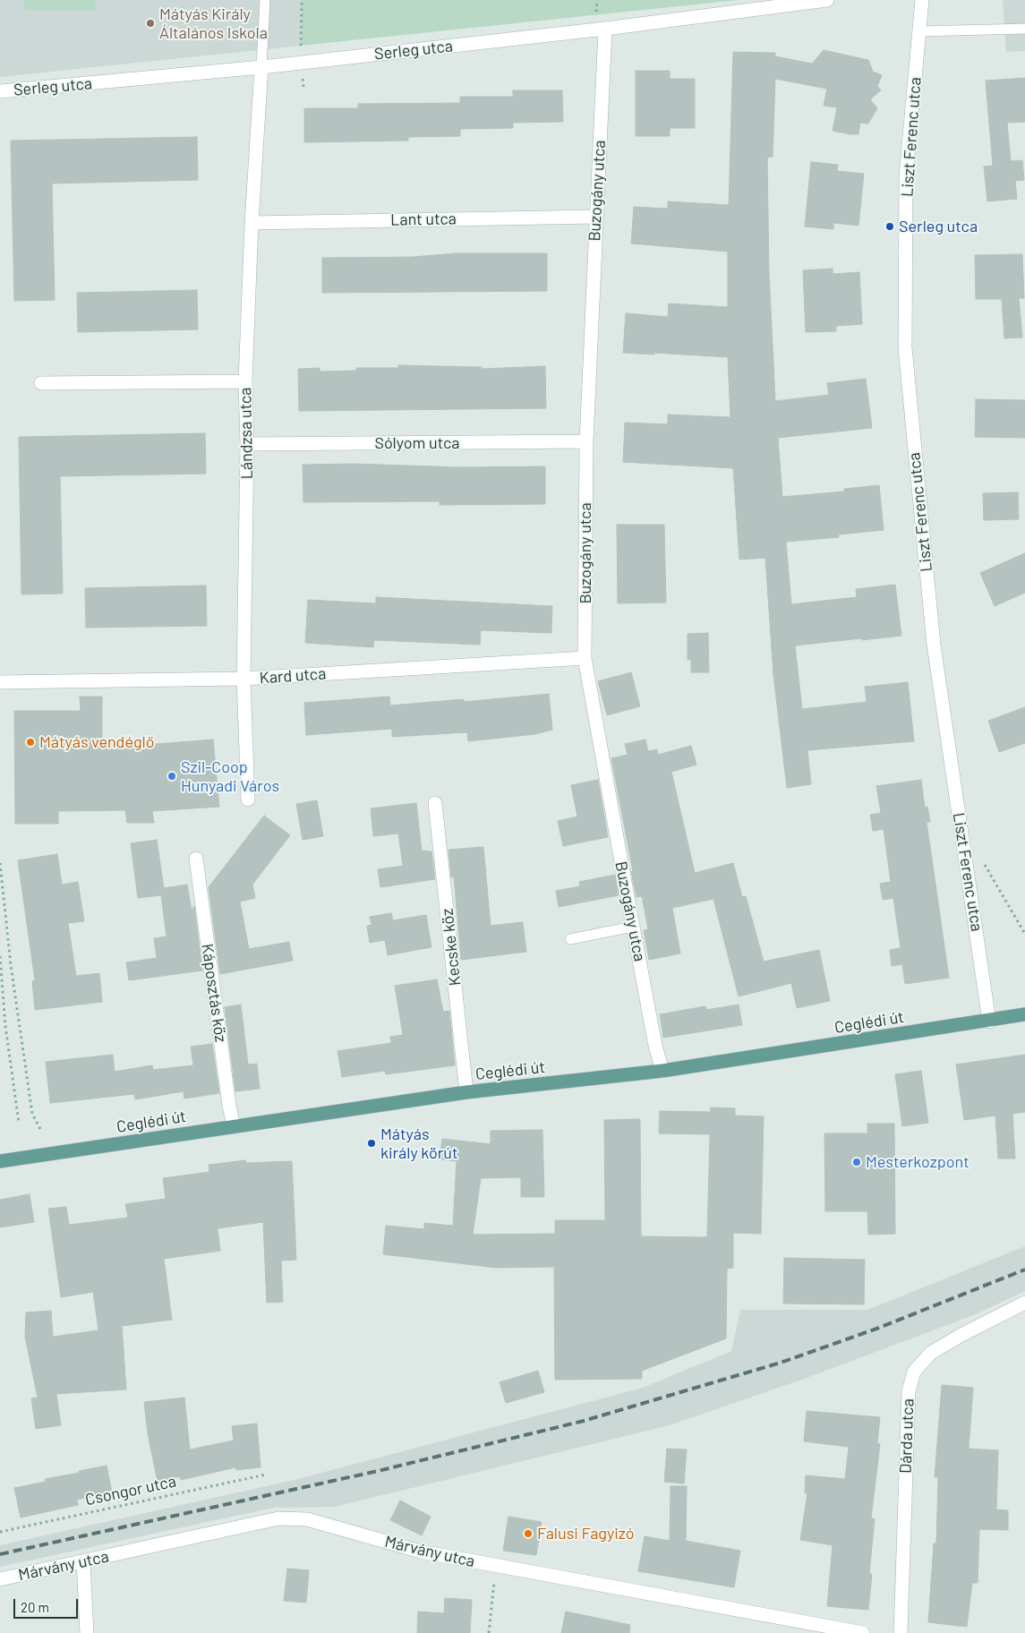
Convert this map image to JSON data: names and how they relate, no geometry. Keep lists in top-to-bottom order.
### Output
{
  "streets": {
    "main road": ["Ceglédi út"],
    "street": [
      "Serleg utca",
      "Liszt Ferenc utca",
      "Buzogány utca",
      "Lant utca",
      "Lándzsa utca",
      "Sólyom utca",
      "Kard utca",
      "Kecske köz",
      "Káposztás köz",
      "Dárda utca",
      "Márvány utca"
    ],
    "path": ["Csongor utca"]
  },
  "crossings": [
    ["Serleg utca", "Buzogány utca"],
    ["Serleg utca", "Lándzsa utca"],
    ["Liszt Ferenc utca", "Ceglédi út"],
    ["Buzogány utca", "Lant utca"],
    ["Buzogány utca", "Sólyom utca"],
    ["Buzogány utca", "Kard utca"],
    ["Buzogány utca", "Ceglédi út"],
    ["Lant utca", "Lándzsa utca"],
    ["Lándzsa utca", "Sólyom utca"],
    ["Lándzsa utca", "Kard utca"],
    ["Kecske köz", "Ceglédi út"],
    ["Káposztás köz", "Ceglédi út"]
  ],
  "places": [
    "Mátyás Király Általános Iskola",
    "Serleg utca",
    "Mátyás vendéglő",
    "Szil-Coop Hunyadi Város",
    "Mátyás király körút",
    "Mesterkozpont",
    "Falusi Fagyizó"
  ],
  "scale_bar": "20 m"
}
